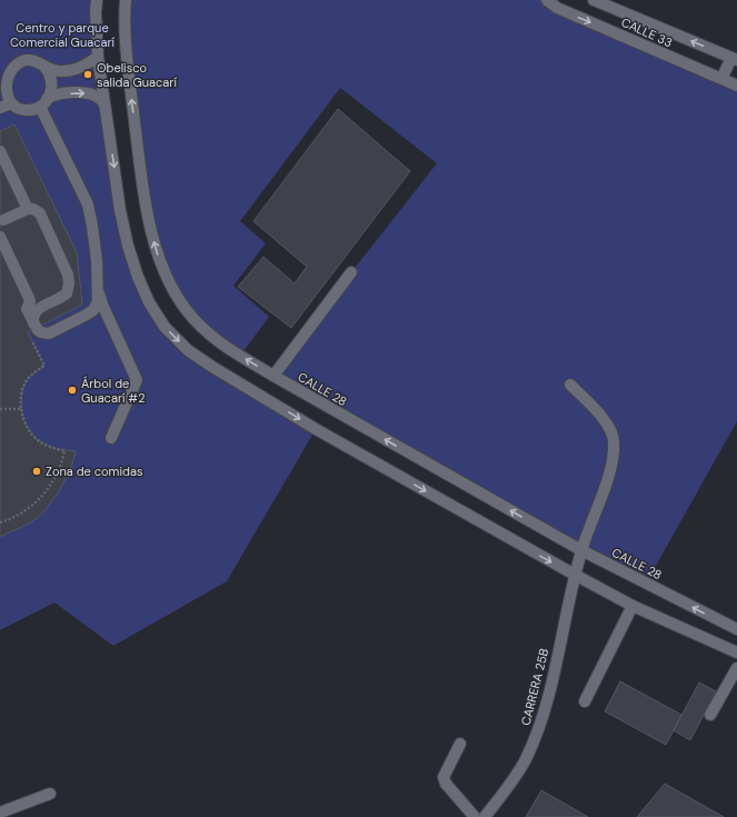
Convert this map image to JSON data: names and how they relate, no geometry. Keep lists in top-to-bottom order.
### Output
{
  "streets": {
    "street": ["CALLE 33", "CALLE 28", "CARRERA 25B"]
  },
  "crossings": [
    ["CALLE 28", "CARRERA 25B"]
  ],
  "parks": ["Centro y parque Comercial Guacarí"],
  "places": ["Obelisco salida Guacarí", "Árbol de Guacarí #2", "Zona de comidas"]
}
